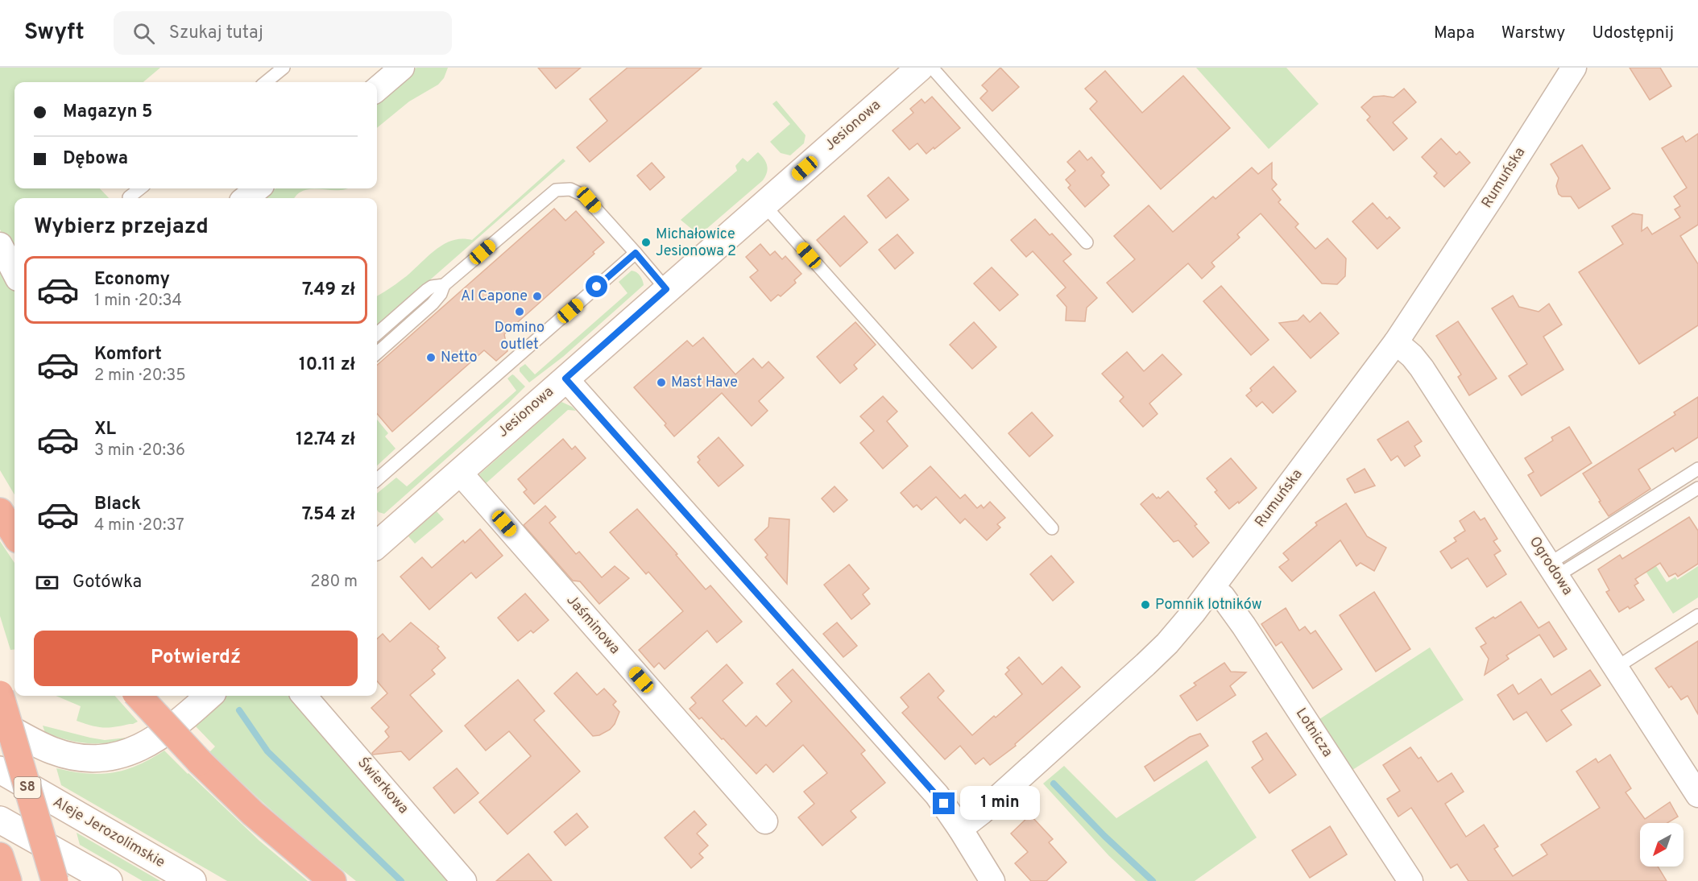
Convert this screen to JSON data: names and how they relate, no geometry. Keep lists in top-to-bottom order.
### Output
{
  "streets": {
    "highway": ["S8"],
    "street": [
      "Jesionowa",
      "Rumuńska",
      "Ogrodowa",
      "Jaśminowa",
      "Lotnicza",
      "Świerkowa",
      "Aleje Jerozolimskie"
    ]
  },
  "crossings": [
    ["Jesionowa", "Jaśminowa"],
    ["Rumuńska", "Ogrodowa"],
    ["Rumuńska", "Lotnicza"]
  ],
  "places": [
    "Michałowice Jesionowa 2",
    "Al Capone",
    "Domino outlet",
    "Netto",
    "Mast Have",
    "Pomnik lotników"
  ],
  "north": "bottom left",
  "page": {
    "header": "Swyft",
    "search": "Szukaj tutaj",
    "nav": ["Mapa", "Warstwy", "Udostępnij"],
    "banner": ["Magazyn 5", "Dębowa"],
    "heading": "Wybierz przejazd",
    "list": [
      {
        "name": "Economy",
        "note": "1 min · 20:34",
        "value": "7.49 zł"
      },
      {
        "name": "Komfort",
        "note": "2 min · 20:35",
        "value": "10.11 zł"
      },
      {
        "name": "XL",
        "note": "3 min · 20:36",
        "value": "12.74 zł"
      },
      {
        "name": "Black",
        "note": "4 min · 20:37",
        "value": "7.54 zł"
      }
    ],
    "pay": ["Gotówka", "280 m"],
    "buttons": "Potwierdź",
    "bubble": "1 min"
  }
}
